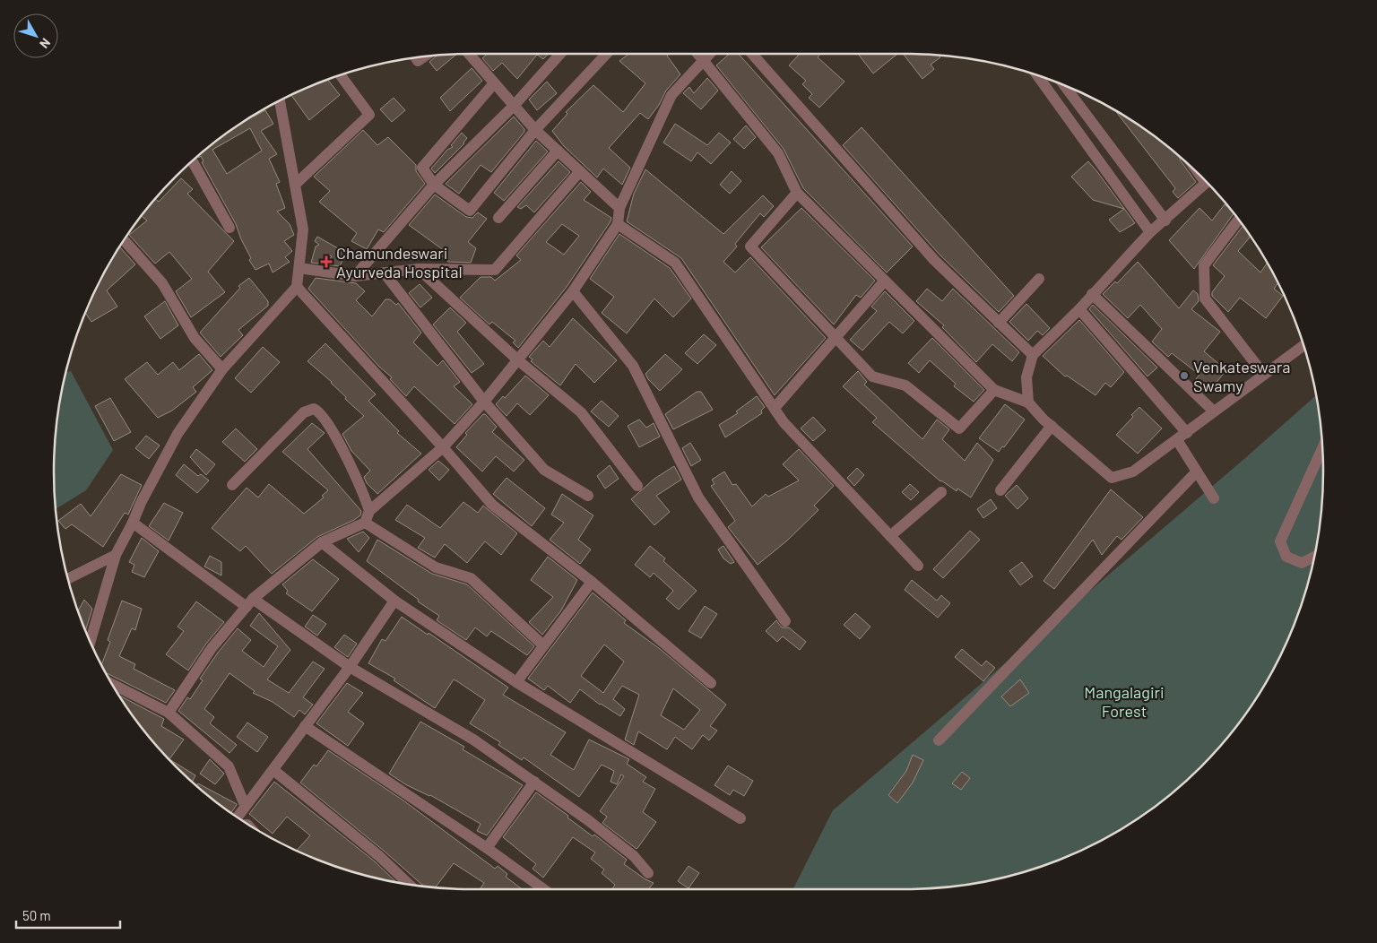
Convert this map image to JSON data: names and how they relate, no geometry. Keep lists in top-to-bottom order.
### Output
{
  "parks": ["Mangalagiri Forest"],
  "places": {
    "health": ["Chamundeswari Ayurveda Hospital"],
    "other": ["Venkateswara Swamy"]
  },
  "scale_bar": "50 m",
  "north": "bottom right"
}
